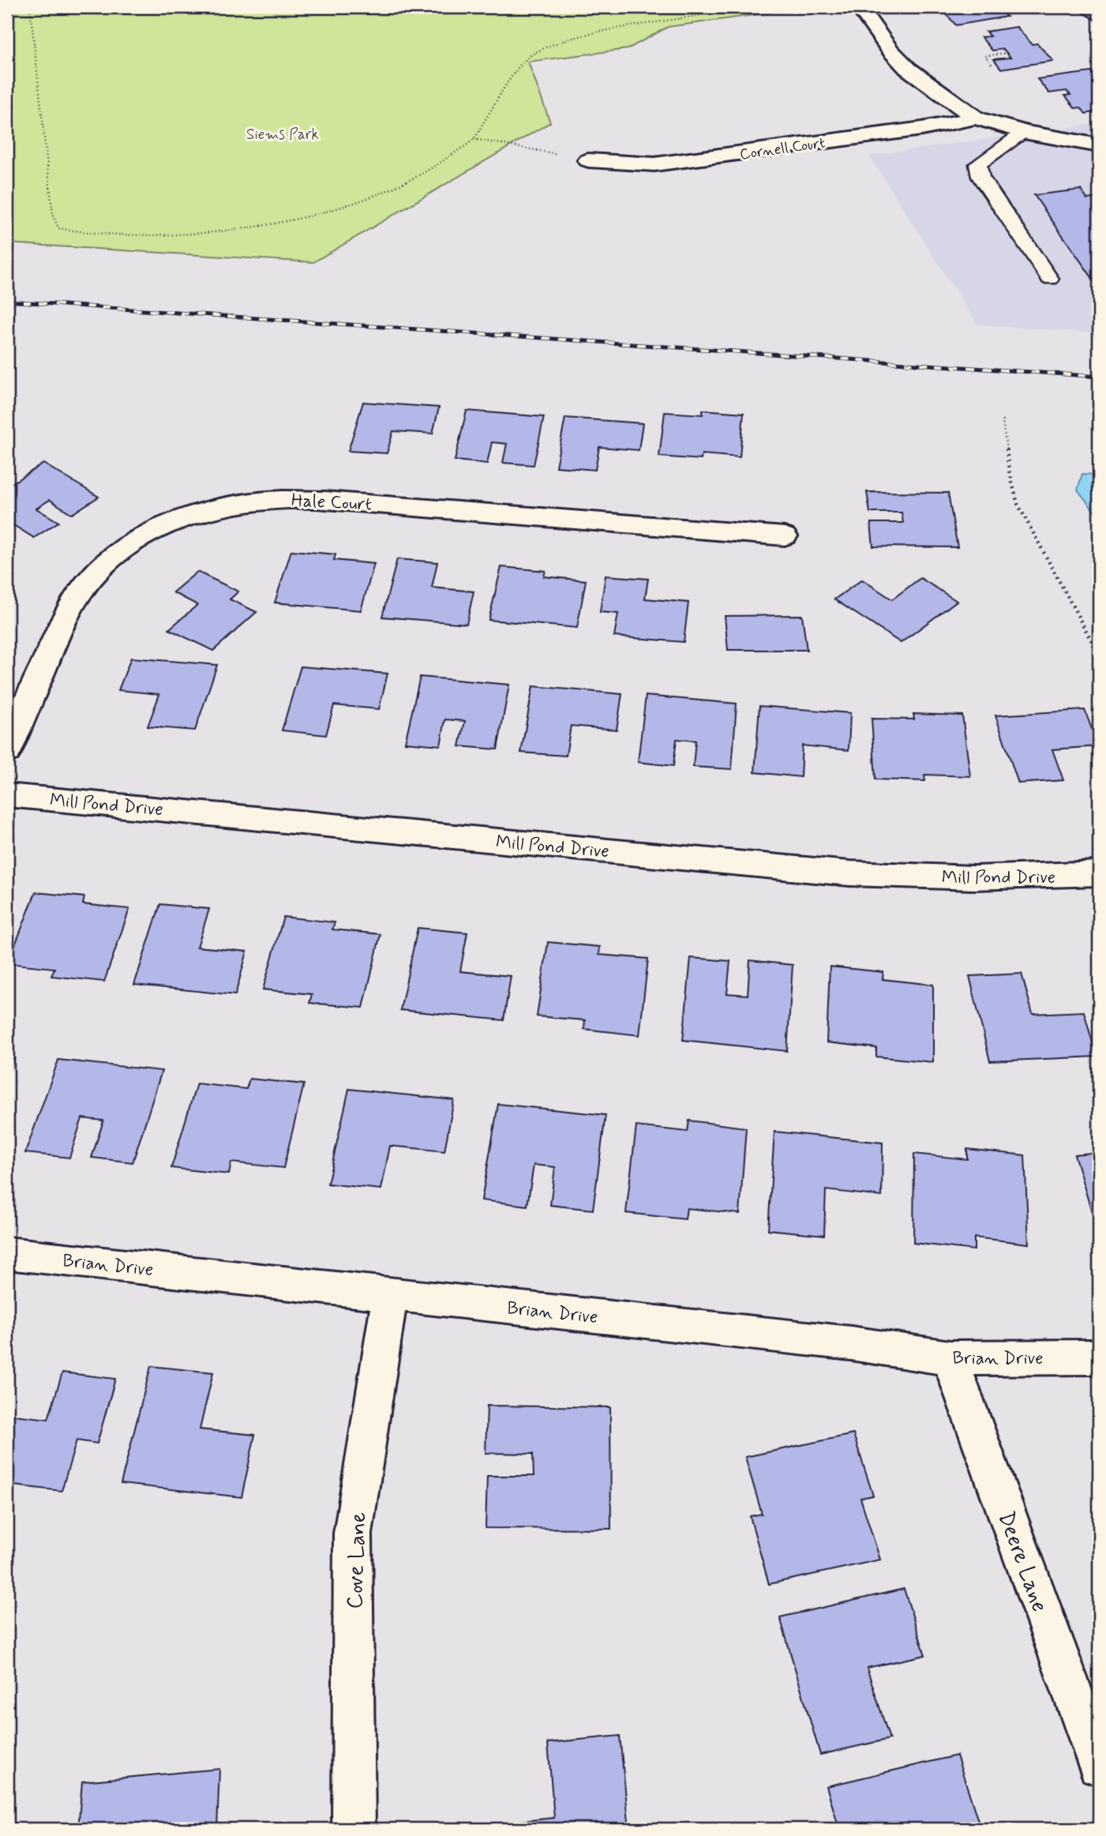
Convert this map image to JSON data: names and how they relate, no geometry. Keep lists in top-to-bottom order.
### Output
{
  "streets": {
    "street": [
      "Cornell Court",
      "Hale Court",
      "Mill Pond Drive",
      "Brian Drive",
      "Cove Lane",
      "Deere Lane"
    ]
  },
  "crossings": [
    ["Brian Drive", "Cove Lane"],
    ["Brian Drive", "Deere Lane"]
  ],
  "parks": ["Siems Park"]
}
